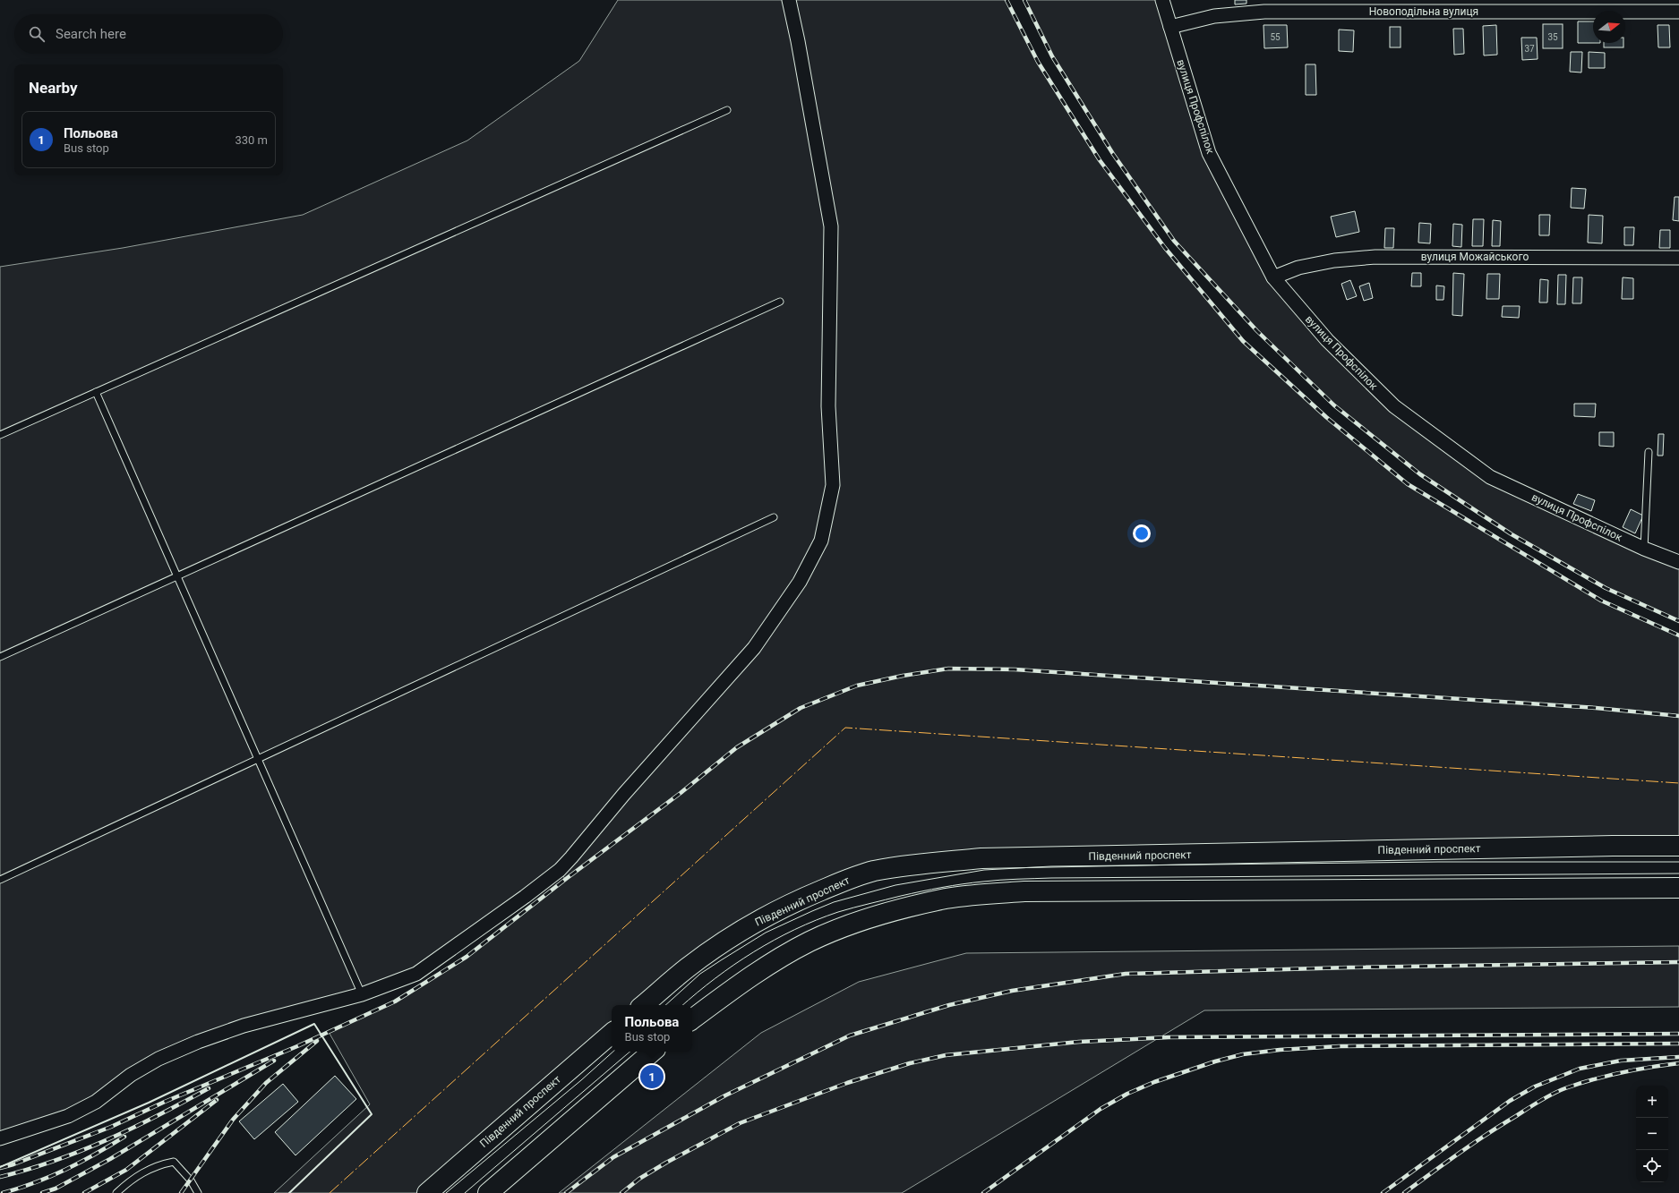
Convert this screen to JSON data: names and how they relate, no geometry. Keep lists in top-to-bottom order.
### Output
{
  "streets": {
    "main road": ["Південний проспект"],
    "street": ["Новоподільна вулиця", "вулиця Профспілок", "вулиця Можайського"]
  },
  "crossings": [
    ["Новоподільна вулиця", "вулиця Профспілок"],
    ["вулиця Профспілок", "вулиця Можайського"]
  ],
  "house_numbers": ["55", "35", "37"],
  "north": "right",
  "page": {
    "search": "Search here",
    "heading": "Nearby",
    "list": [
      {
        "mark": "1",
        "name": "Польова",
        "note": "Bus stop",
        "value": "330 m"
      }
    ],
    "popup": ["Польова", "Bus stop"],
    "pins": "1",
    "map_buttons": ["+", "−"]
  }
}
